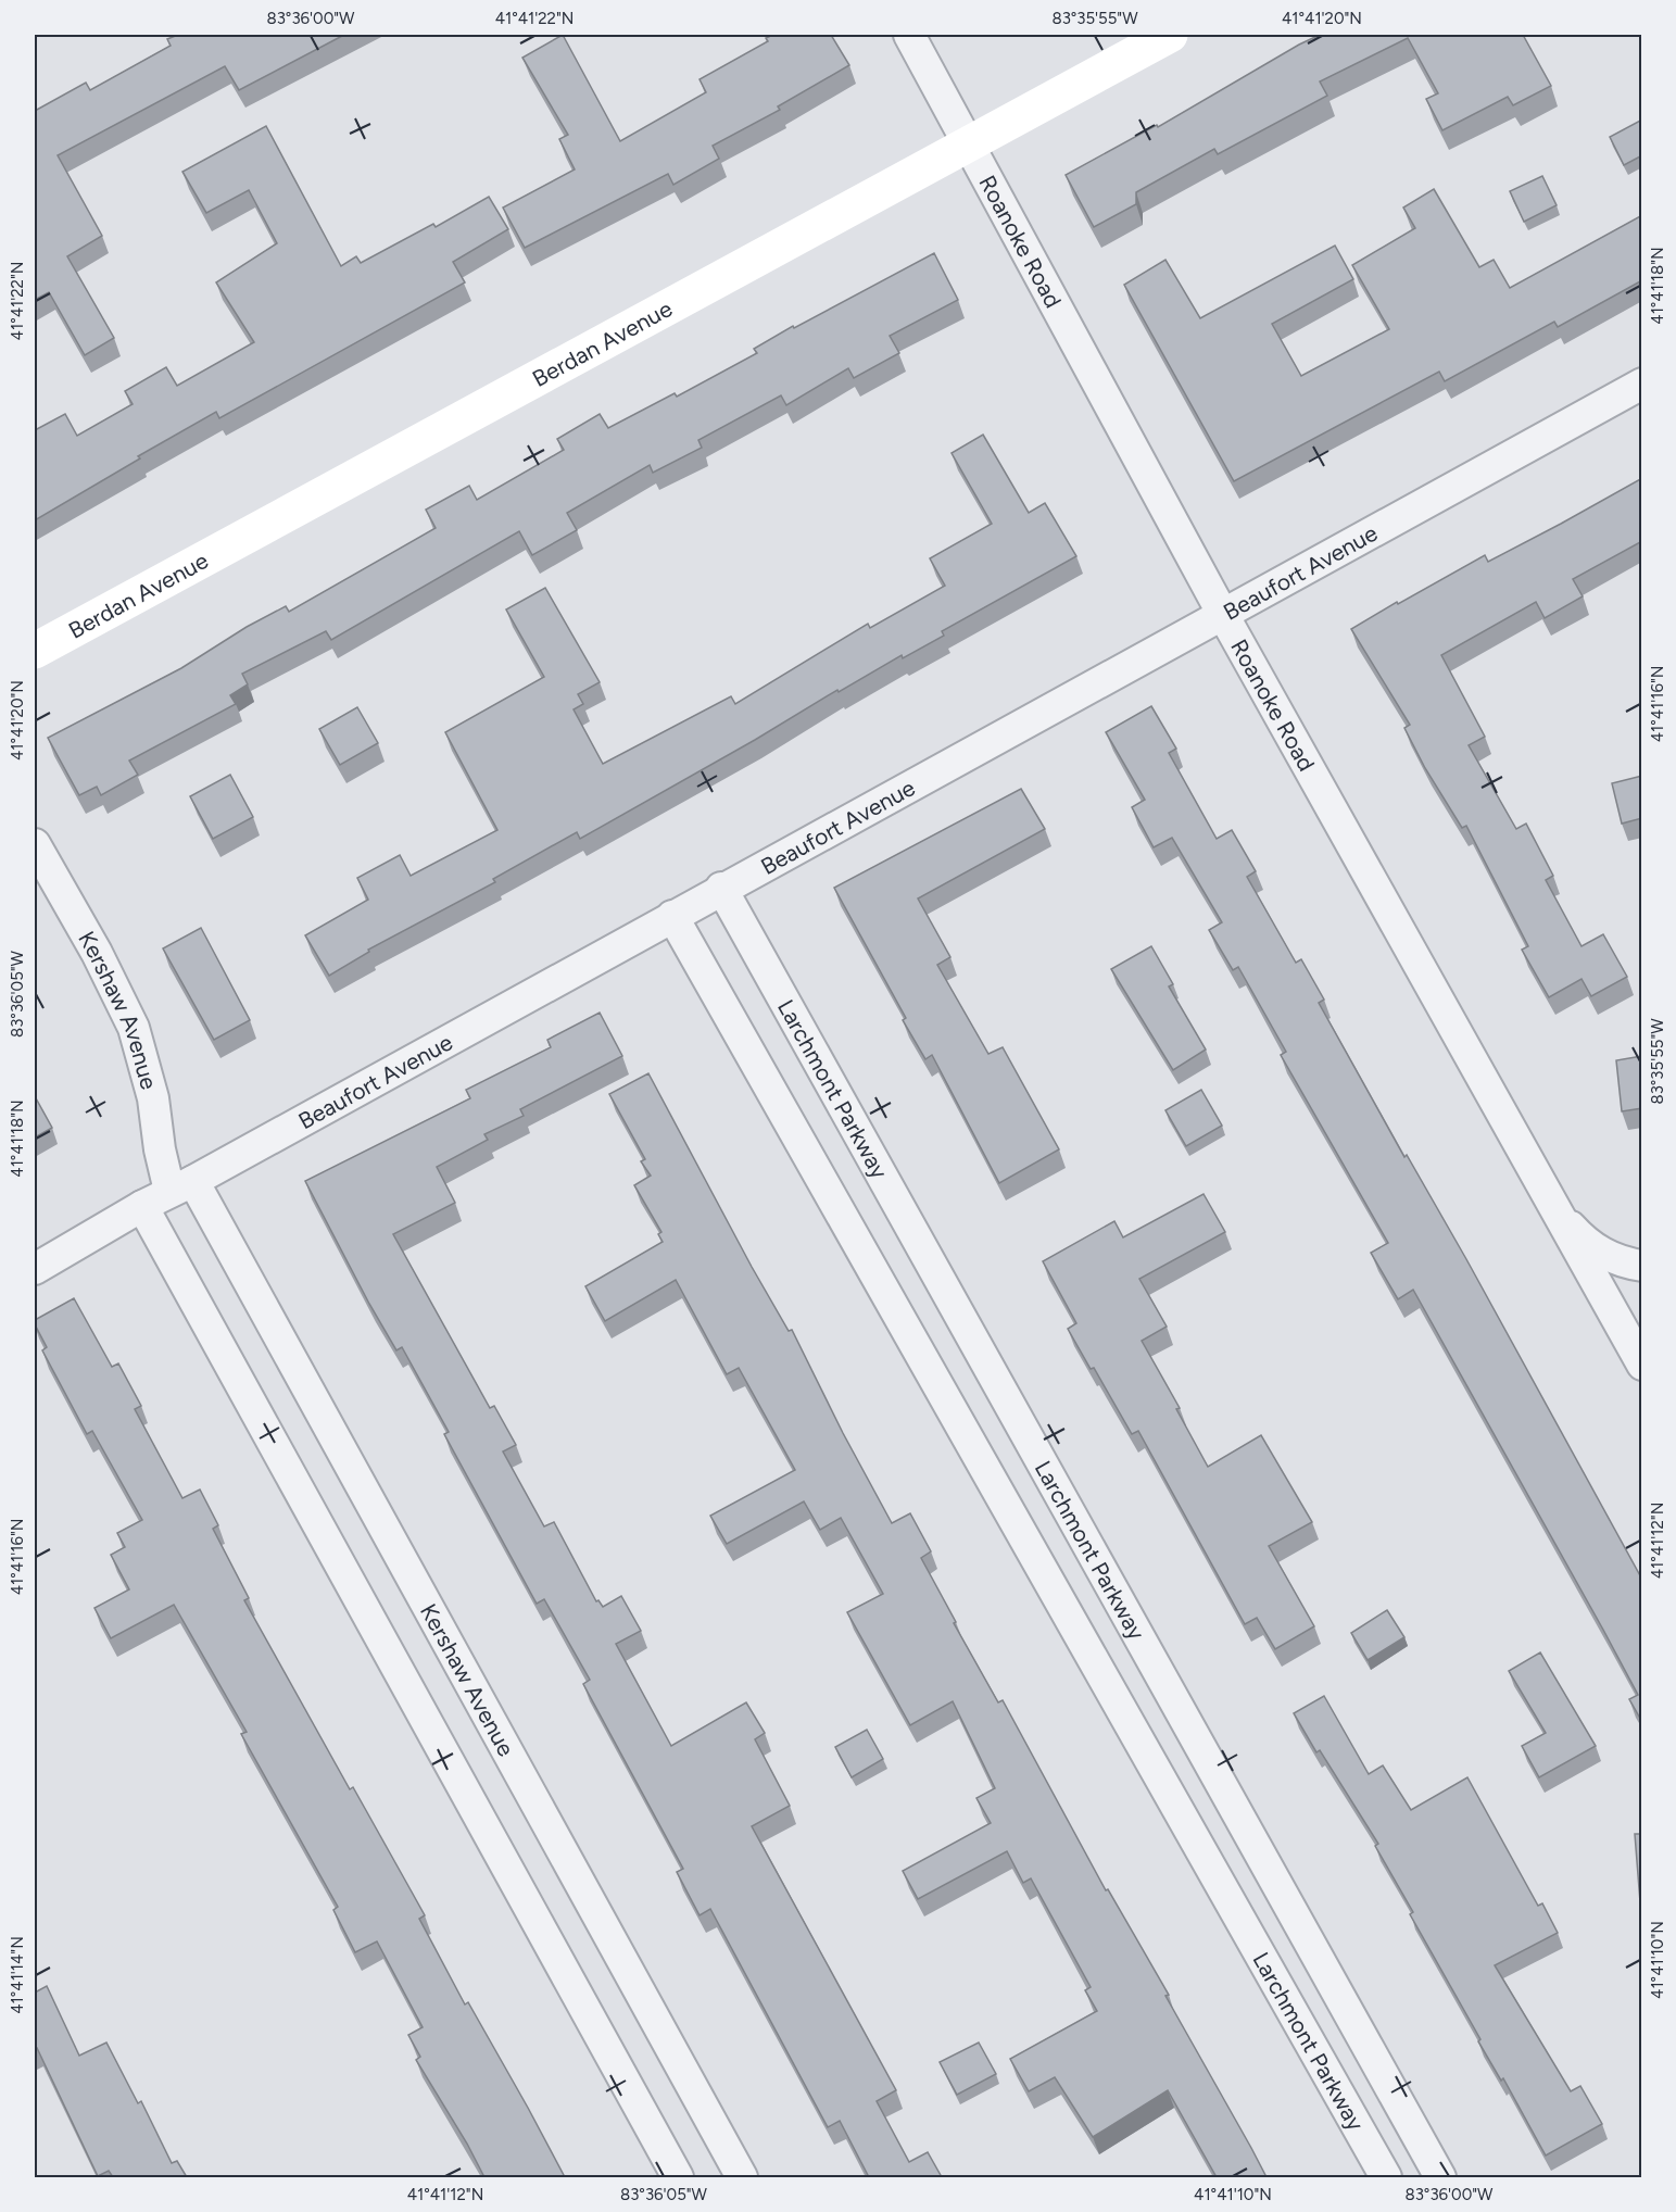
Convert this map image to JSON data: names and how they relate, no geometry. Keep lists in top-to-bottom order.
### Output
{
  "streets": {
    "street": [
      "Roanoke Road",
      "Berdan Avenue",
      "Beaufort Avenue",
      "Kershaw Avenue",
      "Larchmont Parkway"
    ]
  },
  "crossings": [
    ["Roanoke Road", "Berdan Avenue"],
    ["Roanoke Road", "Beaufort Avenue"],
    ["Beaufort Avenue", "Kershaw Avenue"],
    ["Beaufort Avenue", "Larchmont Parkway"]
  ],
  "coordinates": [
    "83°36'00\"W",
    "41°41'22\"N",
    "83°35'55\"W",
    "41°41'20\"N",
    "41°41'18\"N",
    "41°41'16\"N",
    "83°36'05\"W",
    "41°41'12\"N",
    "41°41'10\"N",
    "41°41'14\"N"
  ]
}
